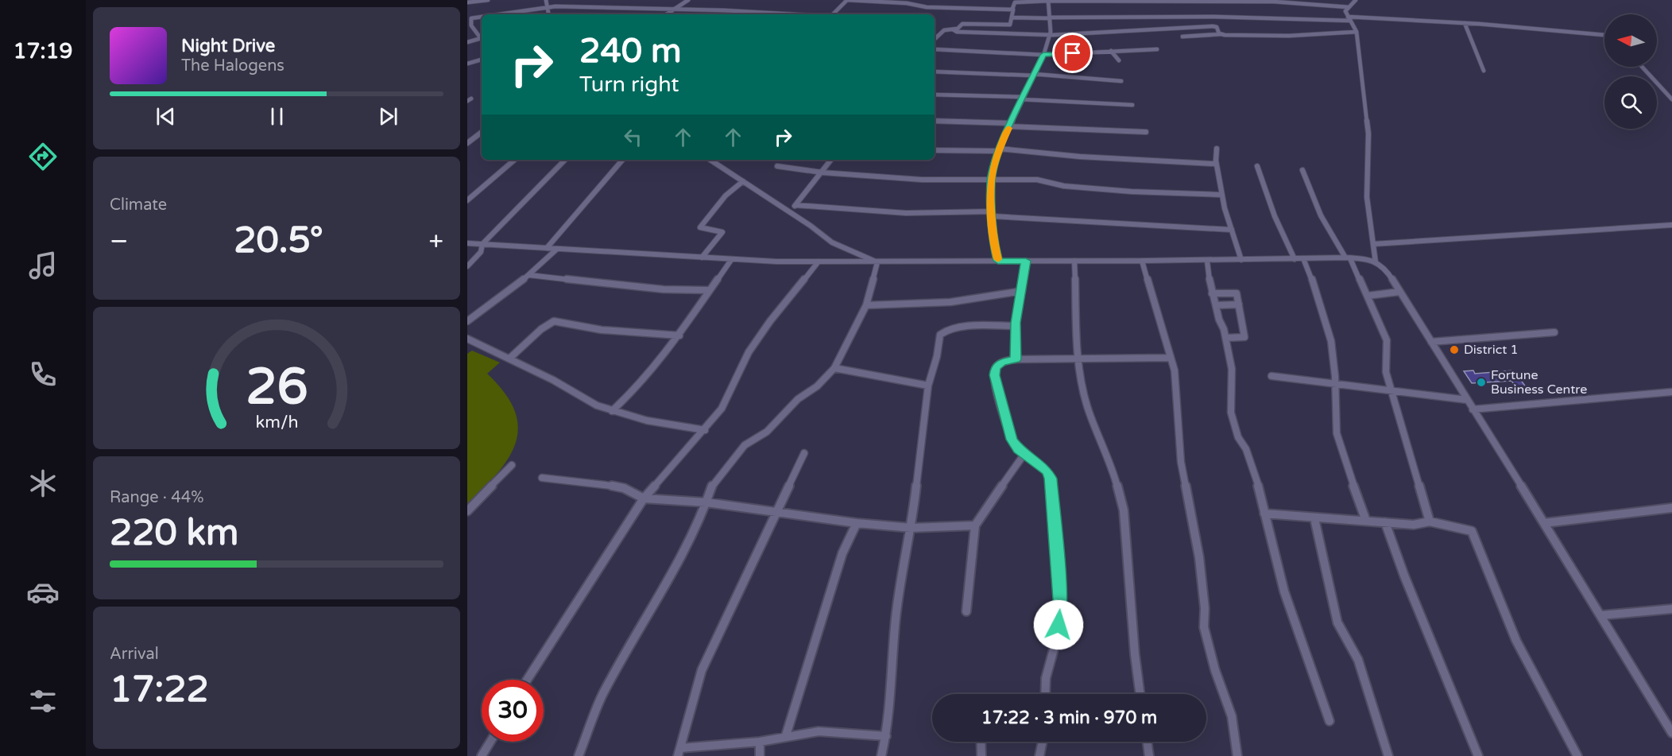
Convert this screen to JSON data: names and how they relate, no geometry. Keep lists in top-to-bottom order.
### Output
{
  "places": ["District 1", "Fortune Business Centre"],
  "north": "left",
  "page": {
    "tabs": "17:19",
    "turn": ["240 m", "Turn right"],
    "song": ["Night Drive", "The Halogens"],
    "tile": [
      "Climate",
      ["Range · 44%", "220 km"],
      ["Arrival", "17:22"]
    ],
    "heat": ["−", "20.5°", "+"],
    "limit": "30",
    "trip": "17:22 · 3 min · 970 m",
    "gauge": ["26", "km/h"]
  }
}
